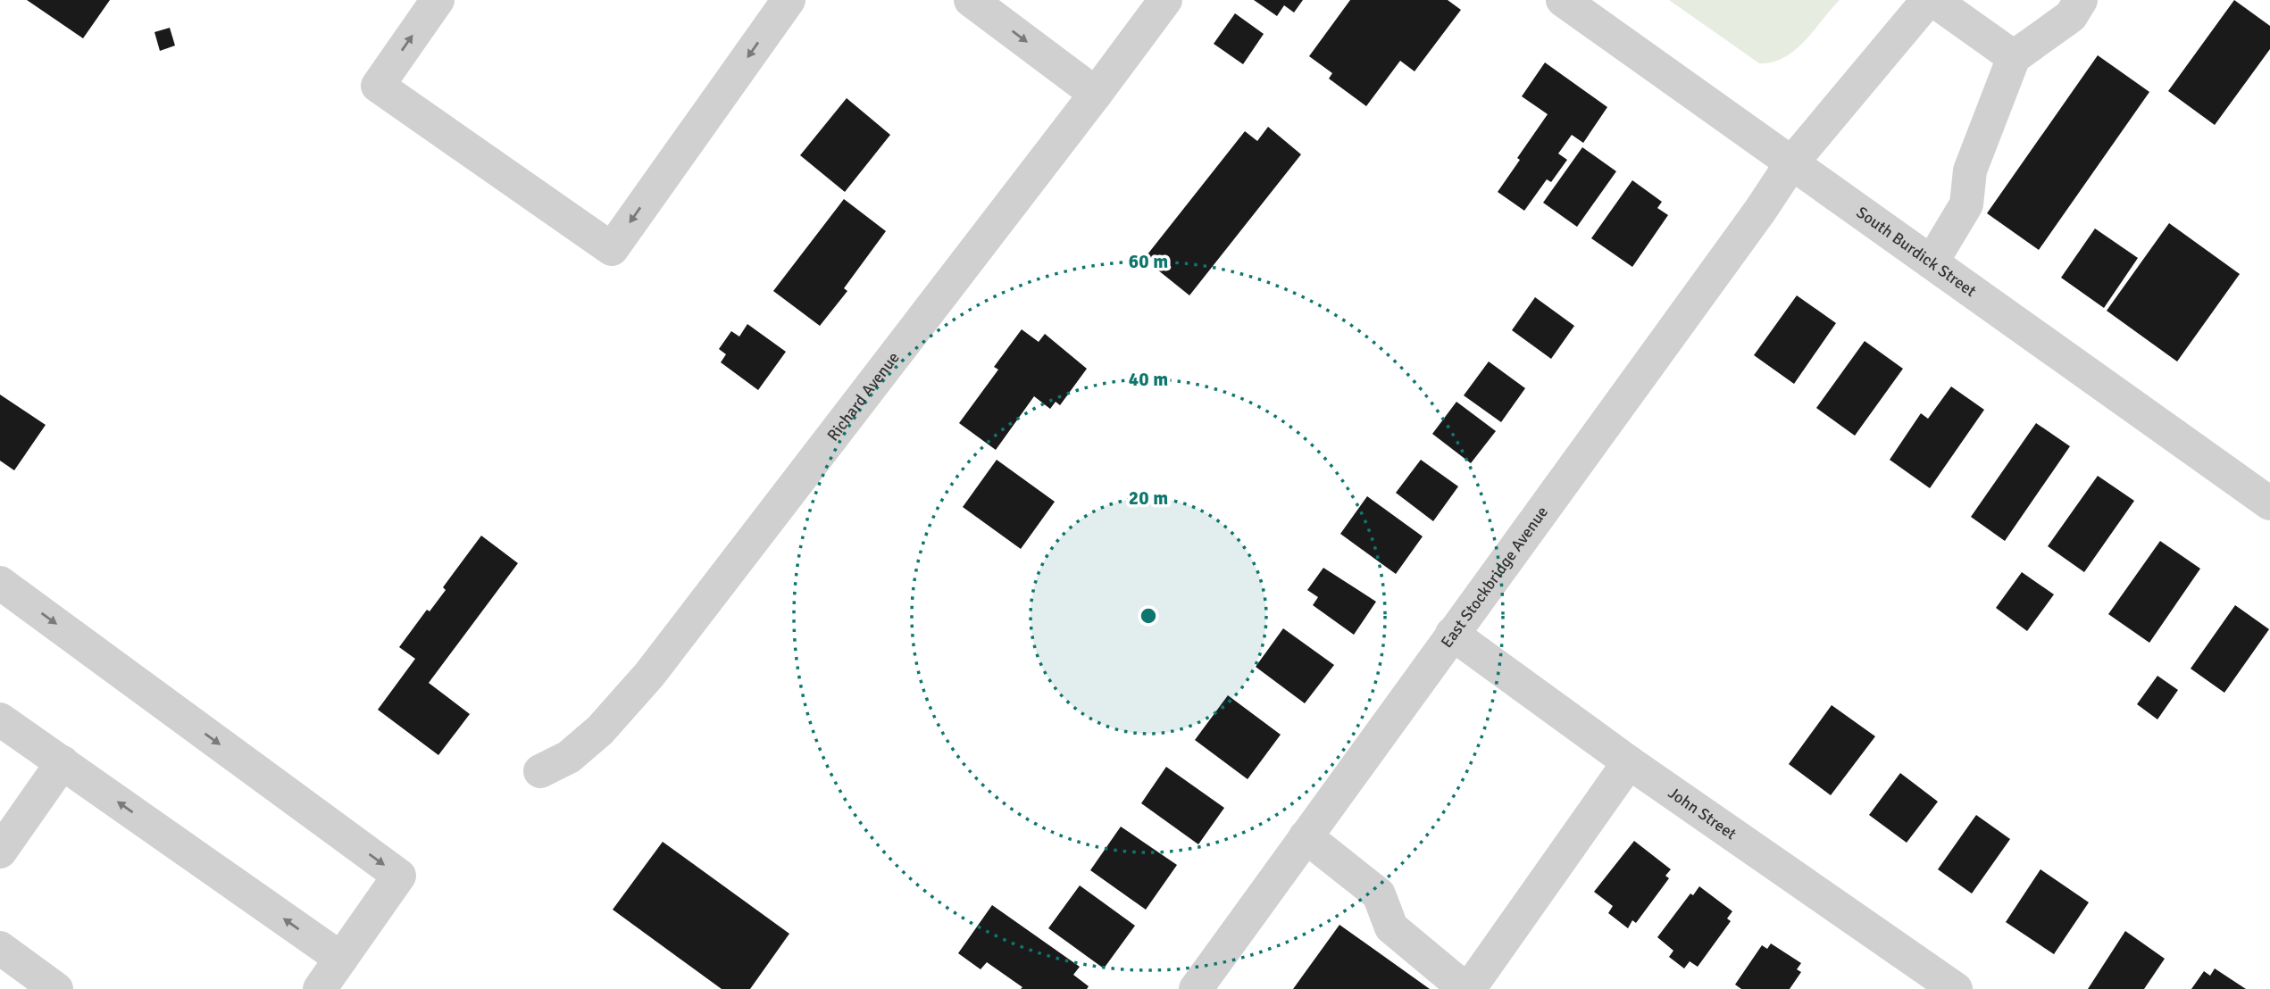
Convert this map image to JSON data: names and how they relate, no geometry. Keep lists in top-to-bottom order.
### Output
{
  "streets": {
    "street": [
      "South Burdick Street",
      "Richard Avenue",
      "East Stockbridge Avenue",
      "John Street"
    ]
  },
  "crossings": [
    ["South Burdick Street", "East Stockbridge Avenue"],
    ["East Stockbridge Avenue", "John Street"]
  ],
  "rings": ["60 m", "40 m", "20 m"]
}
